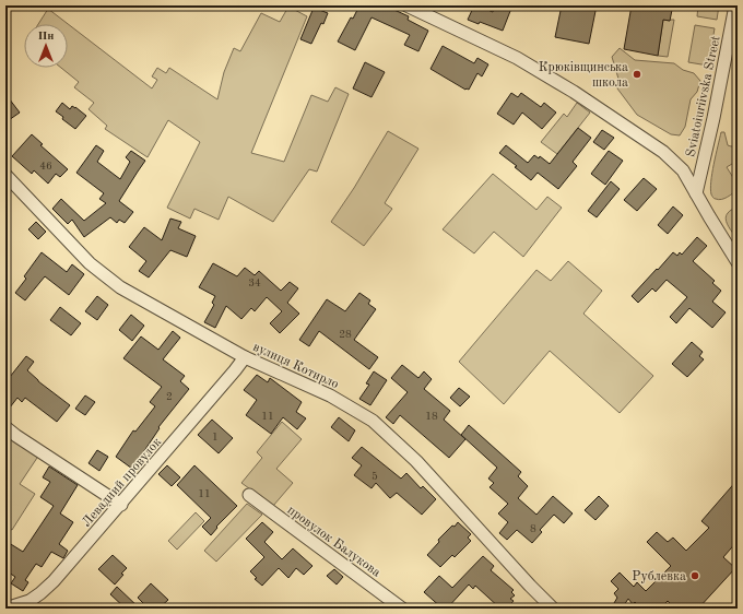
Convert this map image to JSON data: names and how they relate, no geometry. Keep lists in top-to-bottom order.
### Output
{
  "streets": {
    "street": [
      "Sviatoiuriivska Street",
      "вулиця Котирло",
      "Левадний провулок",
      "провулок Балукова"
    ]
  },
  "crossings": [
    ["вулиця Котирло", "Левадний провулок"]
  ],
  "places": ["Крюківщинська школа", "Рублевка"],
  "house_numbers": [
    "46",
    "34",
    "28",
    "2",
    "11",
    "18",
    "1",
    "5",
    "11",
    "8"
  ],
  "north": "top"
}
